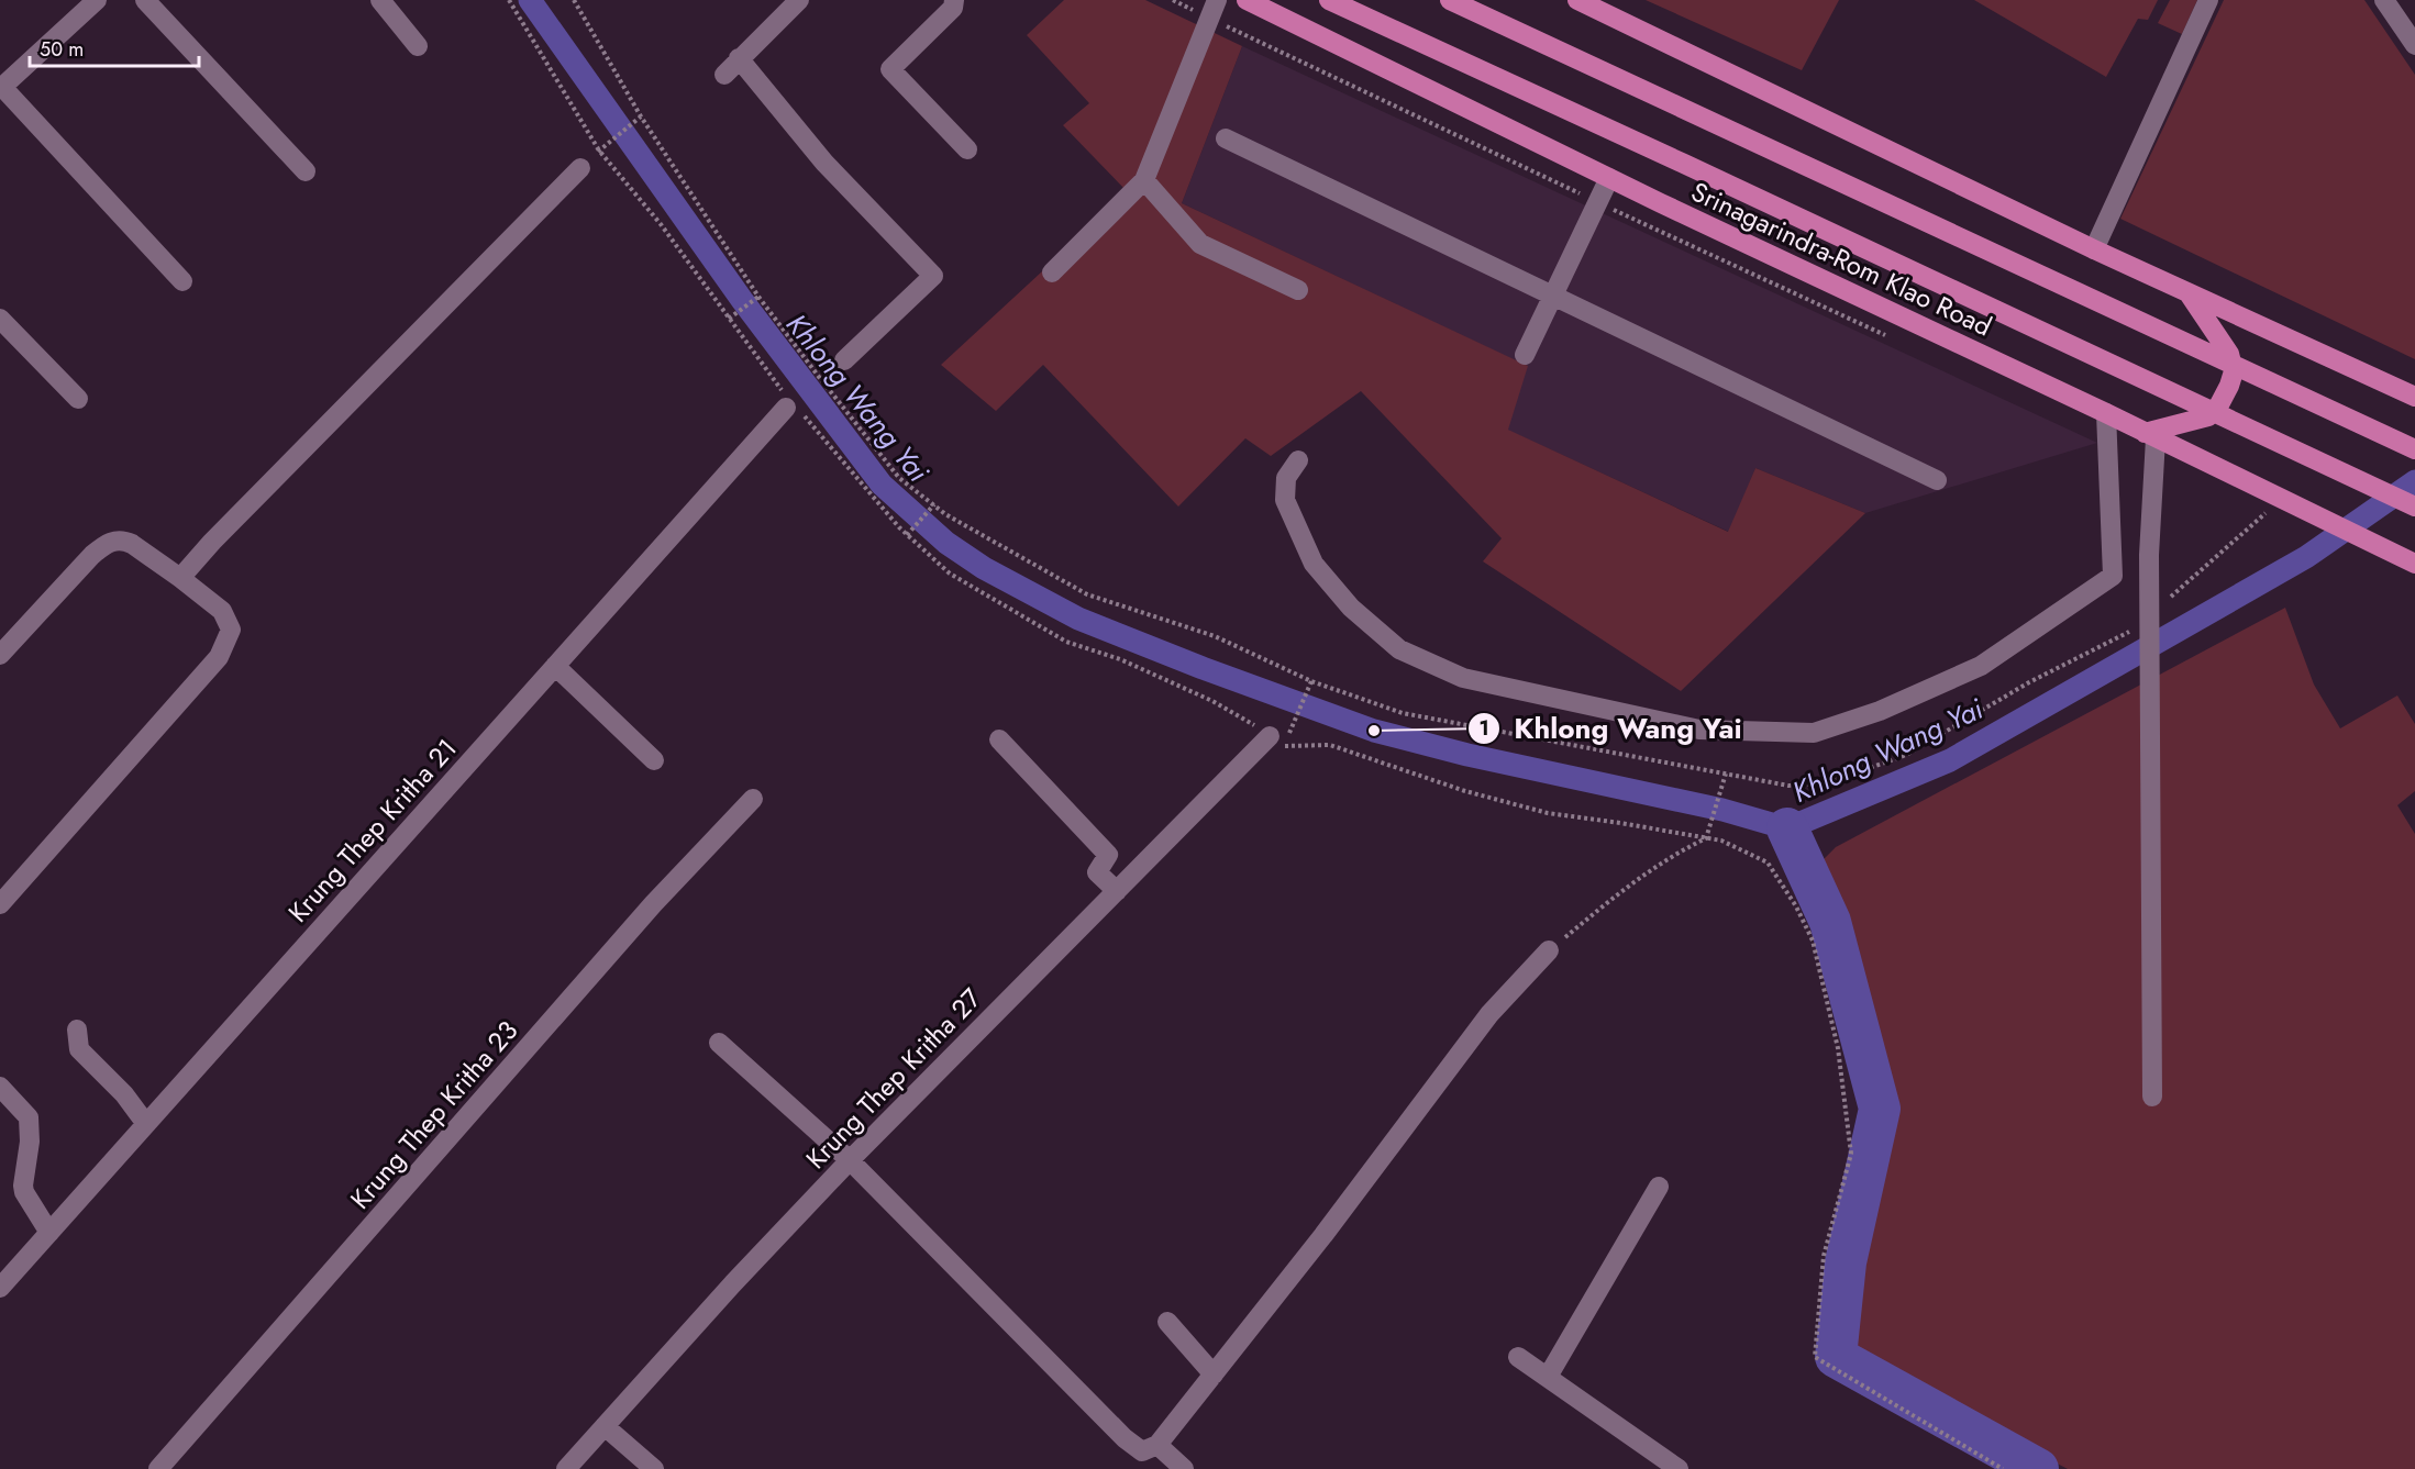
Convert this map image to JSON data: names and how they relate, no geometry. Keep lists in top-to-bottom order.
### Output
{
  "streets": {
    "main road": ["Srinagarindra-Rom Klao Road"],
    "street": ["Krung Thep Kritha 21", "Krung Thep Kritha 27", "Krung Thep Kritha 23"]
  },
  "water": ["Khlong Wang Yai"],
  "places": ["Khlong Wang Yai"],
  "scale_bar": "50 m"
}
